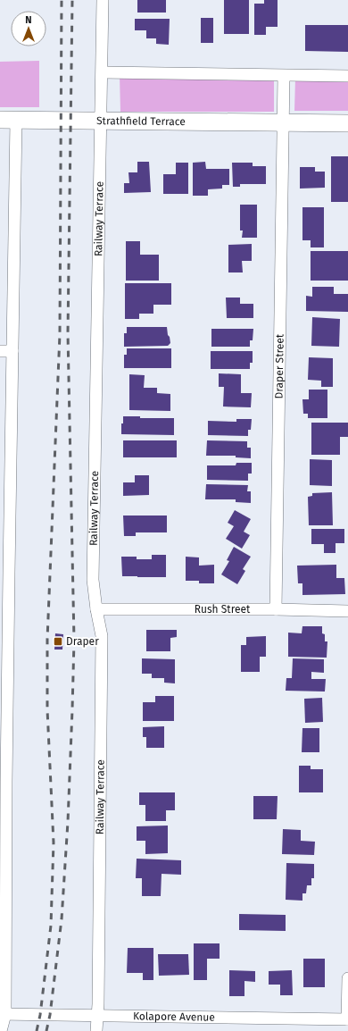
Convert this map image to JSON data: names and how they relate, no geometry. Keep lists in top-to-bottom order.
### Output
{
  "streets": {
    "main road": ["Strathfield Terrace"],
    "street": [
      "Railway Terrace",
      "Draper Street",
      "Rush Street",
      "Kolapore Avenue"
    ]
  },
  "crossings": [
    ["Strathfield Terrace", "Railway Terrace"],
    ["Strathfield Terrace", "Draper Street"],
    ["Railway Terrace", "Rush Street"],
    ["Railway Terrace", "Kolapore Avenue"],
    ["Draper Street", "Rush Street"]
  ],
  "places": {
    "transit": ["Draper"]
  },
  "north": "top"
}
